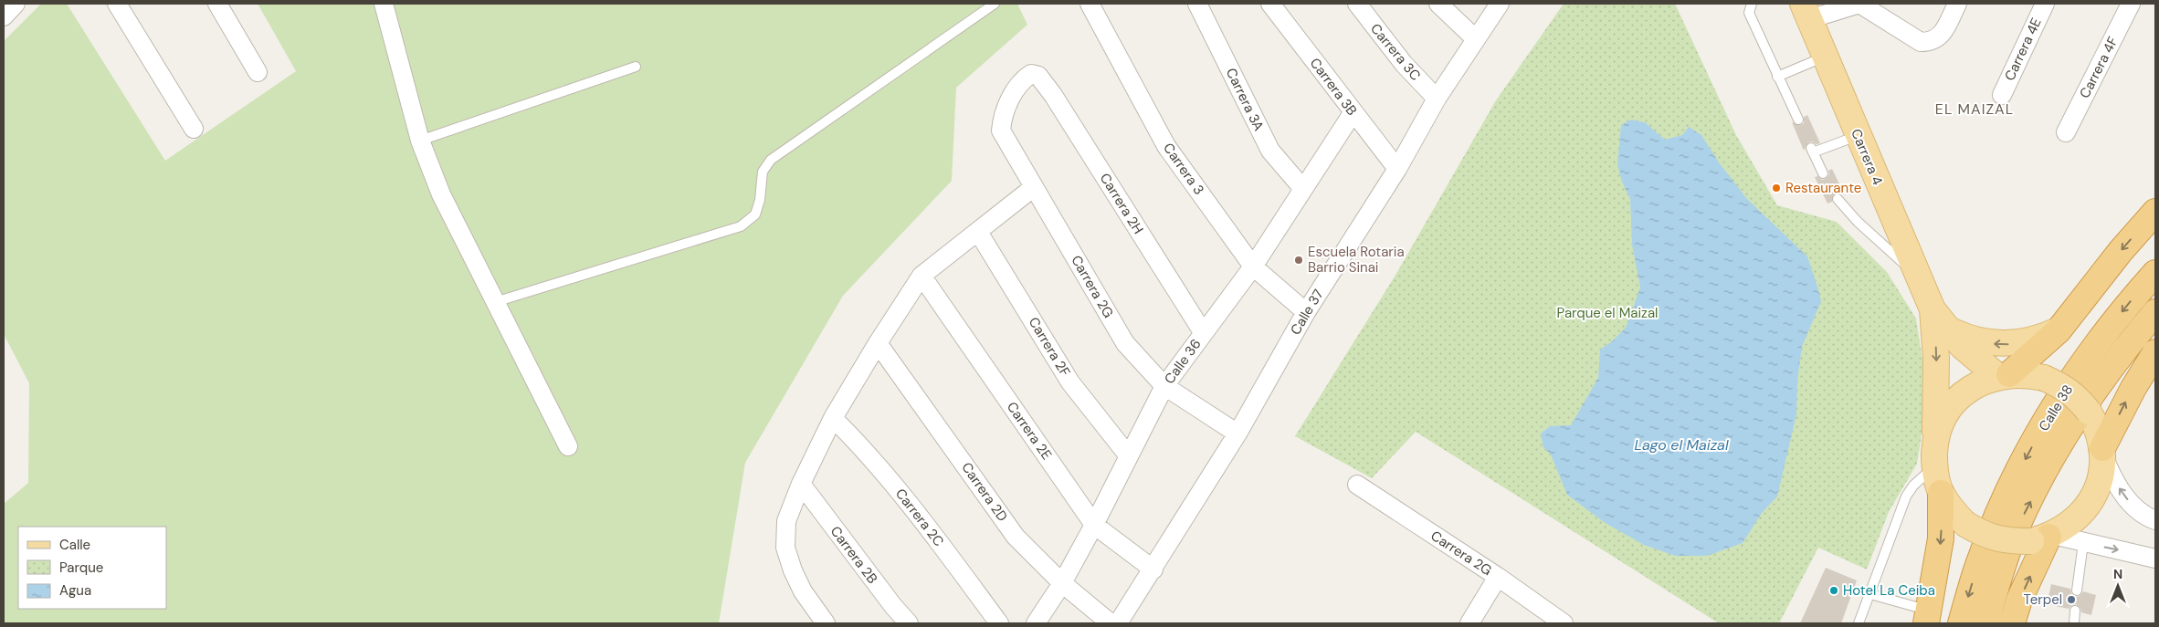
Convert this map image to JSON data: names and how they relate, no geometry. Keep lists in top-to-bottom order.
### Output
{
  "streets": {
    "highway": ["Calle 38"],
    "main road": ["Carrera 4"],
    "street": [
      "Carrera 4E",
      "Carrera 3C",
      "Carrera 4F",
      "Carrera 3B",
      "Carrera 3A",
      "Carrera 3",
      "Carrera 2H",
      "Carrera 2G",
      "Calle 37",
      "Carrera 2F",
      "Calle 36",
      "Carrera 2E",
      "Carrera 2D",
      "Carrera 2C",
      "Carrera 2B"
    ]
  },
  "crossings": [
    ["Carrera 3C", "Calle 37"],
    ["Carrera 3B", "Calle 37"],
    ["Carrera 3B", "Calle 36"],
    ["Carrera 3A", "Calle 36"],
    ["Carrera 3", "Calle 37"],
    ["Carrera 3", "Calle 36"],
    ["Carrera 2H", "Carrera 2G"],
    ["Carrera 2H", "Calle 36"],
    ["Carrera 2G", "Calle 37"],
    ["Carrera 2G", "Calle 36"],
    ["Calle 37", "Carrera 2E"],
    ["Carrera 2F", "Calle 36"],
    ["Calle 36", "Carrera 2E"],
    ["Calle 36", "Carrera 2D"]
  ],
  "districts": ["EL MAIZAL"],
  "water": ["Lago el Maizal"],
  "parks": ["Parque el Maizal"],
  "places": [
    "Restaurante",
    "Escuela Rotaria Barrio Sinai",
    "Hotel La Ceiba",
    "Terpel"
  ],
  "legend": ["Calle", "Parque", "Agua"],
  "north": "top"
}
